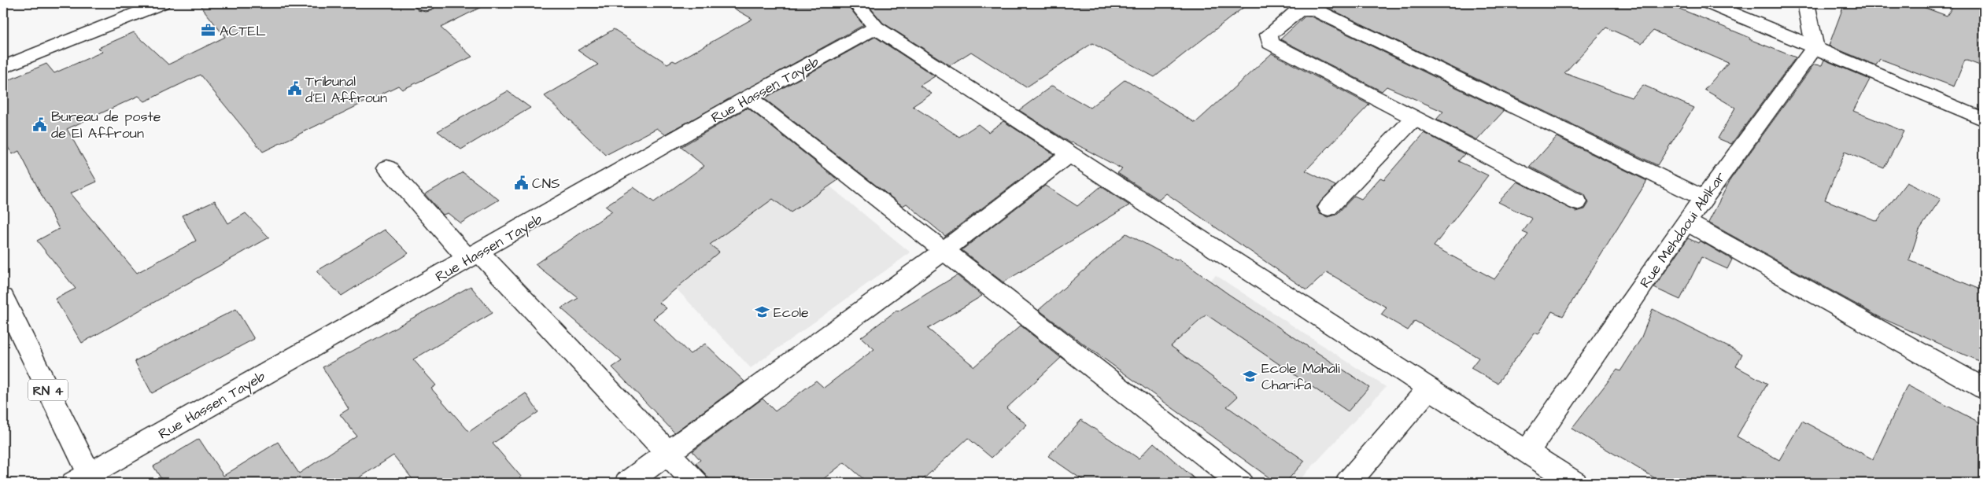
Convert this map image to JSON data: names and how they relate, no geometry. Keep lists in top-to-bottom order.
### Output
{
  "streets": {
    "street": ["Rue Hassen Tayeb", "Rue Mehdaoui Ablkar", "RN 4"]
  },
  "crossings": [
    ["Rue Hassen Tayeb", "RN 4"]
  ],
  "places": {
    "office": ["ACTEL"],
    "public building": ["Tribunal d'El Affroun", "Bureau de poste de El Affroun", "CNS"],
    "school or university": ["Ecole", "Ecole Mahali Charifa"]
  }
}
